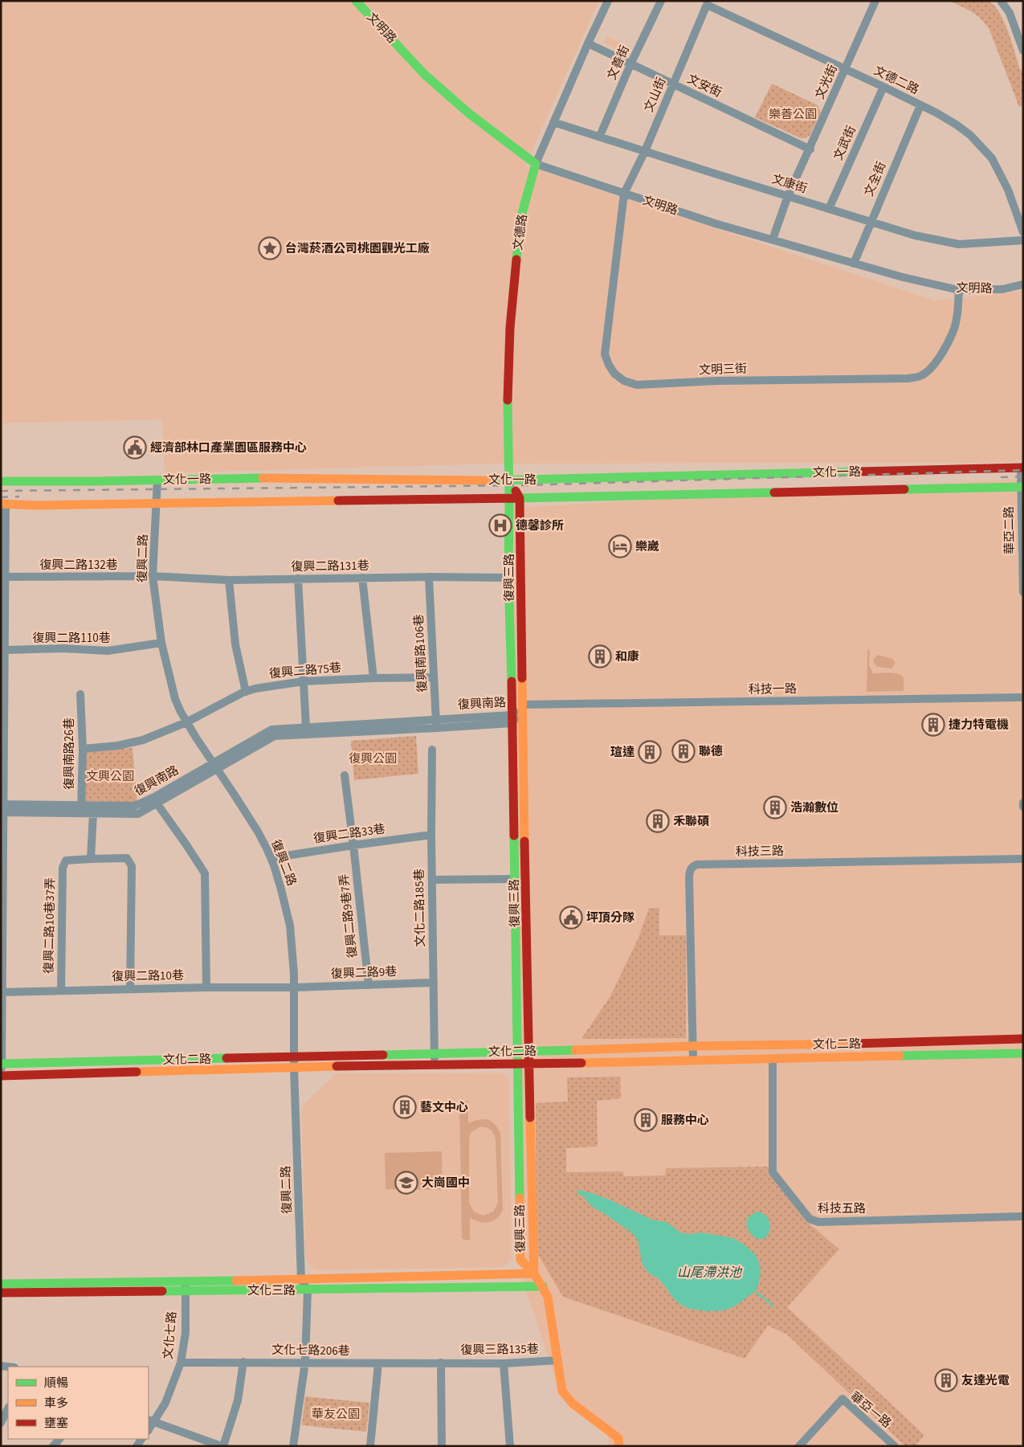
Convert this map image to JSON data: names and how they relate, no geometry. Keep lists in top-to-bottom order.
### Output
{
  "streets": {
    "street": [
      "文明路",
      "文善街",
      "文德二路",
      "文光街",
      "文安街",
      "文山街",
      "文武街",
      "文全街",
      "文康街",
      "文德路",
      "文明三街",
      "文化一路",
      "華亞二路",
      "復興二路",
      "復興二路132巷",
      "復興二路131巷",
      "復興三路",
      "復興二路110巷",
      "復興南路106巷",
      "復興二路75巷",
      "科技一路",
      "復興南路",
      "復興南路26巷",
      "復興二路33巷",
      "科技三路",
      "文化二路185巷",
      "復興二路9巷7弄",
      "復興二路10巷37弄",
      "復興二路9巷",
      "復興二路10巷",
      "文化二路",
      "科技五路",
      "文化三路",
      "文化七路",
      "復興三路135巷",
      "文化七路206巷",
      "華亞一路"
    ]
  },
  "crossings": [
    ["文明路", "文光街"],
    ["文明路", "文山街"],
    ["文明路", "文全街"],
    ["文明路", "文德路"],
    ["文明路", "文明三街"],
    ["文善街", "文安街"],
    ["文善街", "文康街"],
    ["文德二路", "文光街"],
    ["文德二路", "文山街"],
    ["文德二路", "文武街"],
    ["文德二路", "文全街"],
    ["文光街", "文安街"],
    ["文光街", "文康街"],
    ["文安街", "文山街"],
    ["文安街", "文德路"],
    ["文山街", "文康街"],
    ["文山街", "文明三街"],
    ["文武街", "文康街"],
    ["文全街", "文康街"],
    ["文康街", "文德路"],
    ["文德路", "文化一路"],
    ["文德路", "復興三路"],
    ["文化一路", "華亞二路"],
    ["文化一路", "復興二路"],
    ["文化一路", "復興三路"],
    ["復興二路", "復興二路132巷"],
    ["復興二路", "復興二路131巷"],
    ["復興二路", "復興二路110巷"],
    ["復興二路", "復興二路75巷"],
    ["復興二路", "復興南路"],
    ["復興二路", "復興二路33巷"],
    ["復興二路", "復興二路9巷"],
    ["復興二路", "復興二路10巷"],
    ["復興二路", "文化二路"],
    ["復興二路", "文化三路"],
    ["復興二路132巷", "復興二路131巷"],
    ["復興二路131巷", "復興三路"],
    ["復興二路131巷", "復興南路106巷"],
    ["復興三路", "科技一路"],
    ["復興三路", "復興南路"],
    ["復興三路", "文化二路"],
    ["復興三路", "文化三路"],
    ["復興三路", "復興三路135巷"],
    ["復興南路106巷", "復興二路75巷"],
    ["復興南路106巷", "復興南路"],
    ["復興二路75巷", "復興南路26巷"],
    ["科技一路", "復興南路"],
    ["復興南路", "復興南路26巷"],
    ["復興二路33巷", "文化二路185巷"],
    ["復興二路33巷", "復興二路9巷7弄"],
    ["科技三路", "文化二路"],
    ["文化二路185巷", "復興二路9巷"],
    ["文化二路185巷", "文化二路"],
    ["復興二路9巷7弄", "復興二路9巷"],
    ["復興二路10巷37弄", "復興二路10巷"],
    ["復興二路9巷", "復興二路10巷"],
    ["文化二路", "科技五路"],
    ["文化三路", "文化七路"],
    ["文化七路", "文化七路206巷"],
    ["復興三路135巷", "文化七路206巷"]
  ],
  "water": ["山尾滯洪池"],
  "parks": [
    "樂善公園",
    "復興公園",
    "文興公園",
    "華友公園"
  ],
  "places": {
    "place": ["台灣菸酒公司桃園觀光工廠"],
    "public building": ["經濟部林口產業園區服務中心", "坪頂分隊"],
    "hospital": ["德馨診所"],
    "hotel": ["樂崴"],
    "building": [
      "和康",
      "捷力特電機",
      "聯德",
      "瑄達",
      "浩瀚數位",
      "禾聯碩",
      "藝文中心",
      "服務中心",
      "友達光電"
    ],
    "school or university": ["大崗國中"]
  },
  "legend": ["順暢", "車多", "壅塞"]
}
